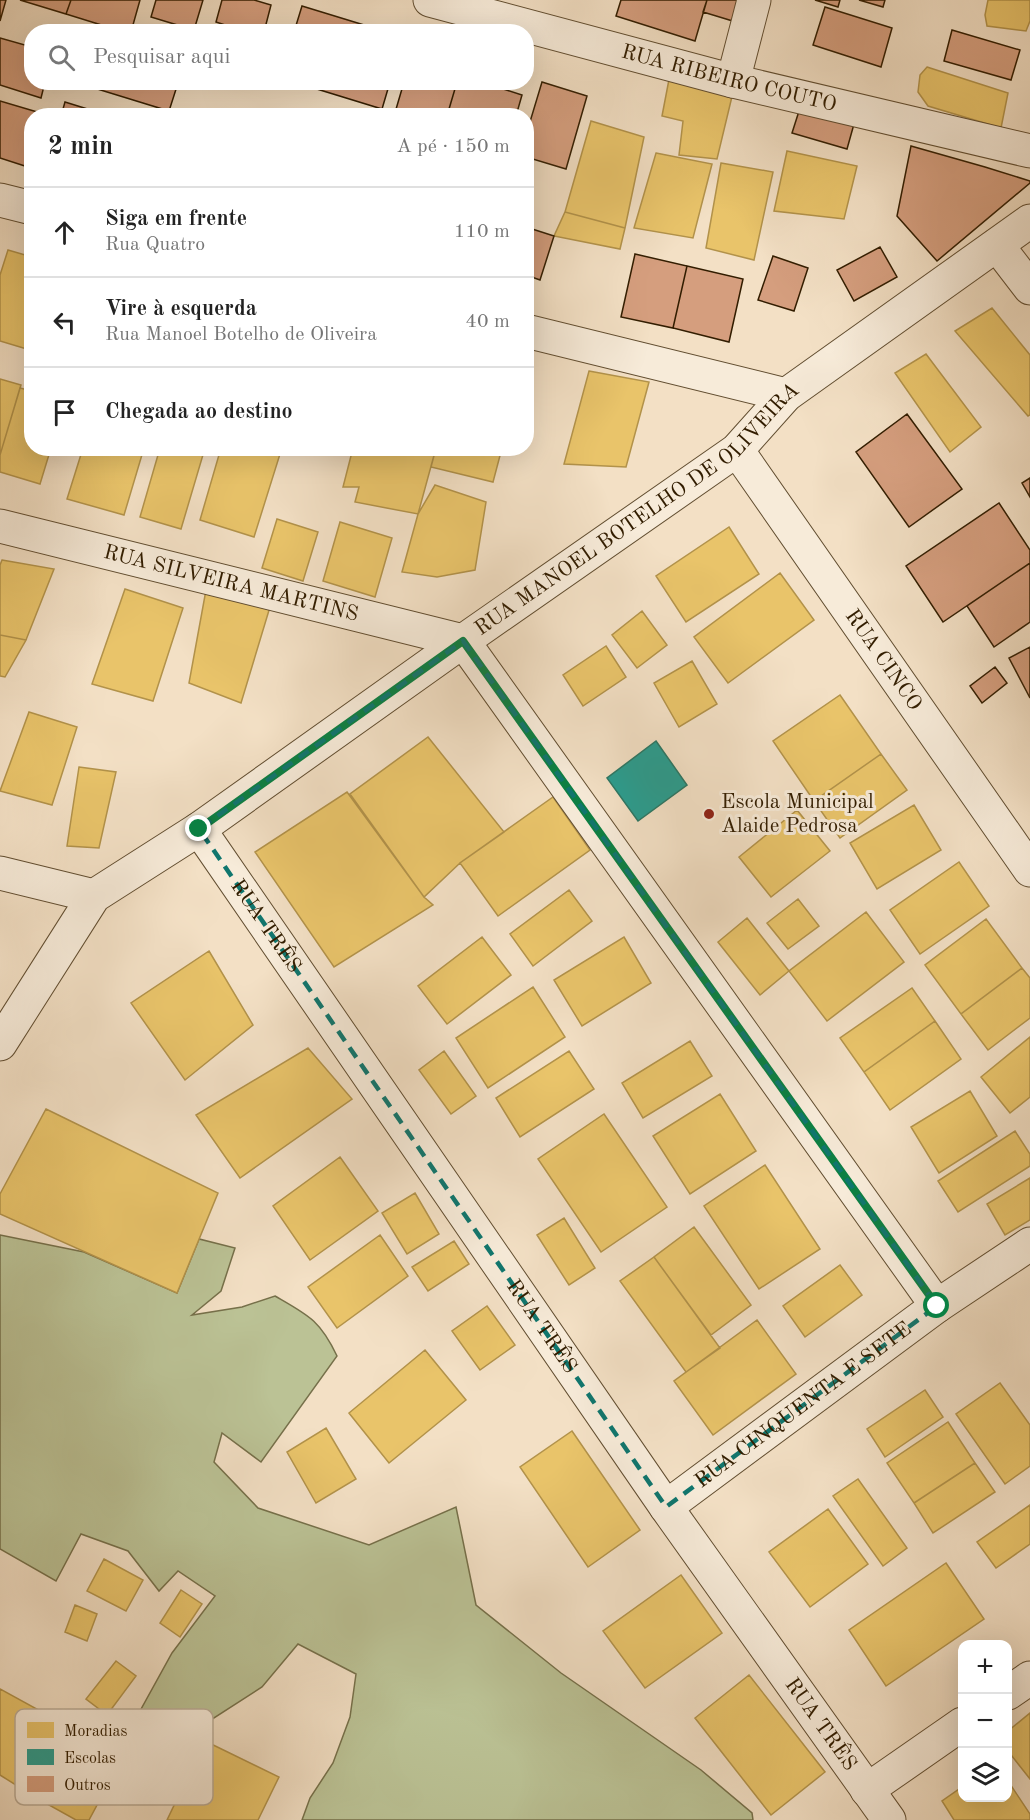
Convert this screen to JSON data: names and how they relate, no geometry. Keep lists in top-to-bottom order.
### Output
{
  "streets": {
    "street": [
      "RUA RIBEIRO COUTO",
      "RUA MANOEL BOTELHO DE OLIVEIRA",
      "RUA SILVEIRA MARTINS",
      "RUA CINCO",
      "RUA TRÊS",
      "RUA CINQUENTA E SETE"
    ]
  },
  "crossings": [
    ["RUA MANOEL BOTELHO DE OLIVEIRA", "RUA SILVEIRA MARTINS"],
    ["RUA MANOEL BOTELHO DE OLIVEIRA", "RUA CINCO"],
    ["RUA MANOEL BOTELHO DE OLIVEIRA", "RUA TRÊS"],
    ["RUA TRÊS", "RUA CINQUENTA E SETE"]
  ],
  "places": ["Escola Municipal Alaide Pedrosa"],
  "legend": ["Moradias", "Escolas", "Outros"],
  "page": {
    "search": "Pesquisar aqui",
    "heading": ["2 min", "A pé · 150 m"],
    "list": [
      ["Siga em frente", "Rua Quatro", "110 m"],
      ["Vire à esquerda", "Rua Manoel Botelho de Oliveira", "40 m"],
      "Chegada ao destino"
    ],
    "map_buttons": ["+", "−"]
  }
}
